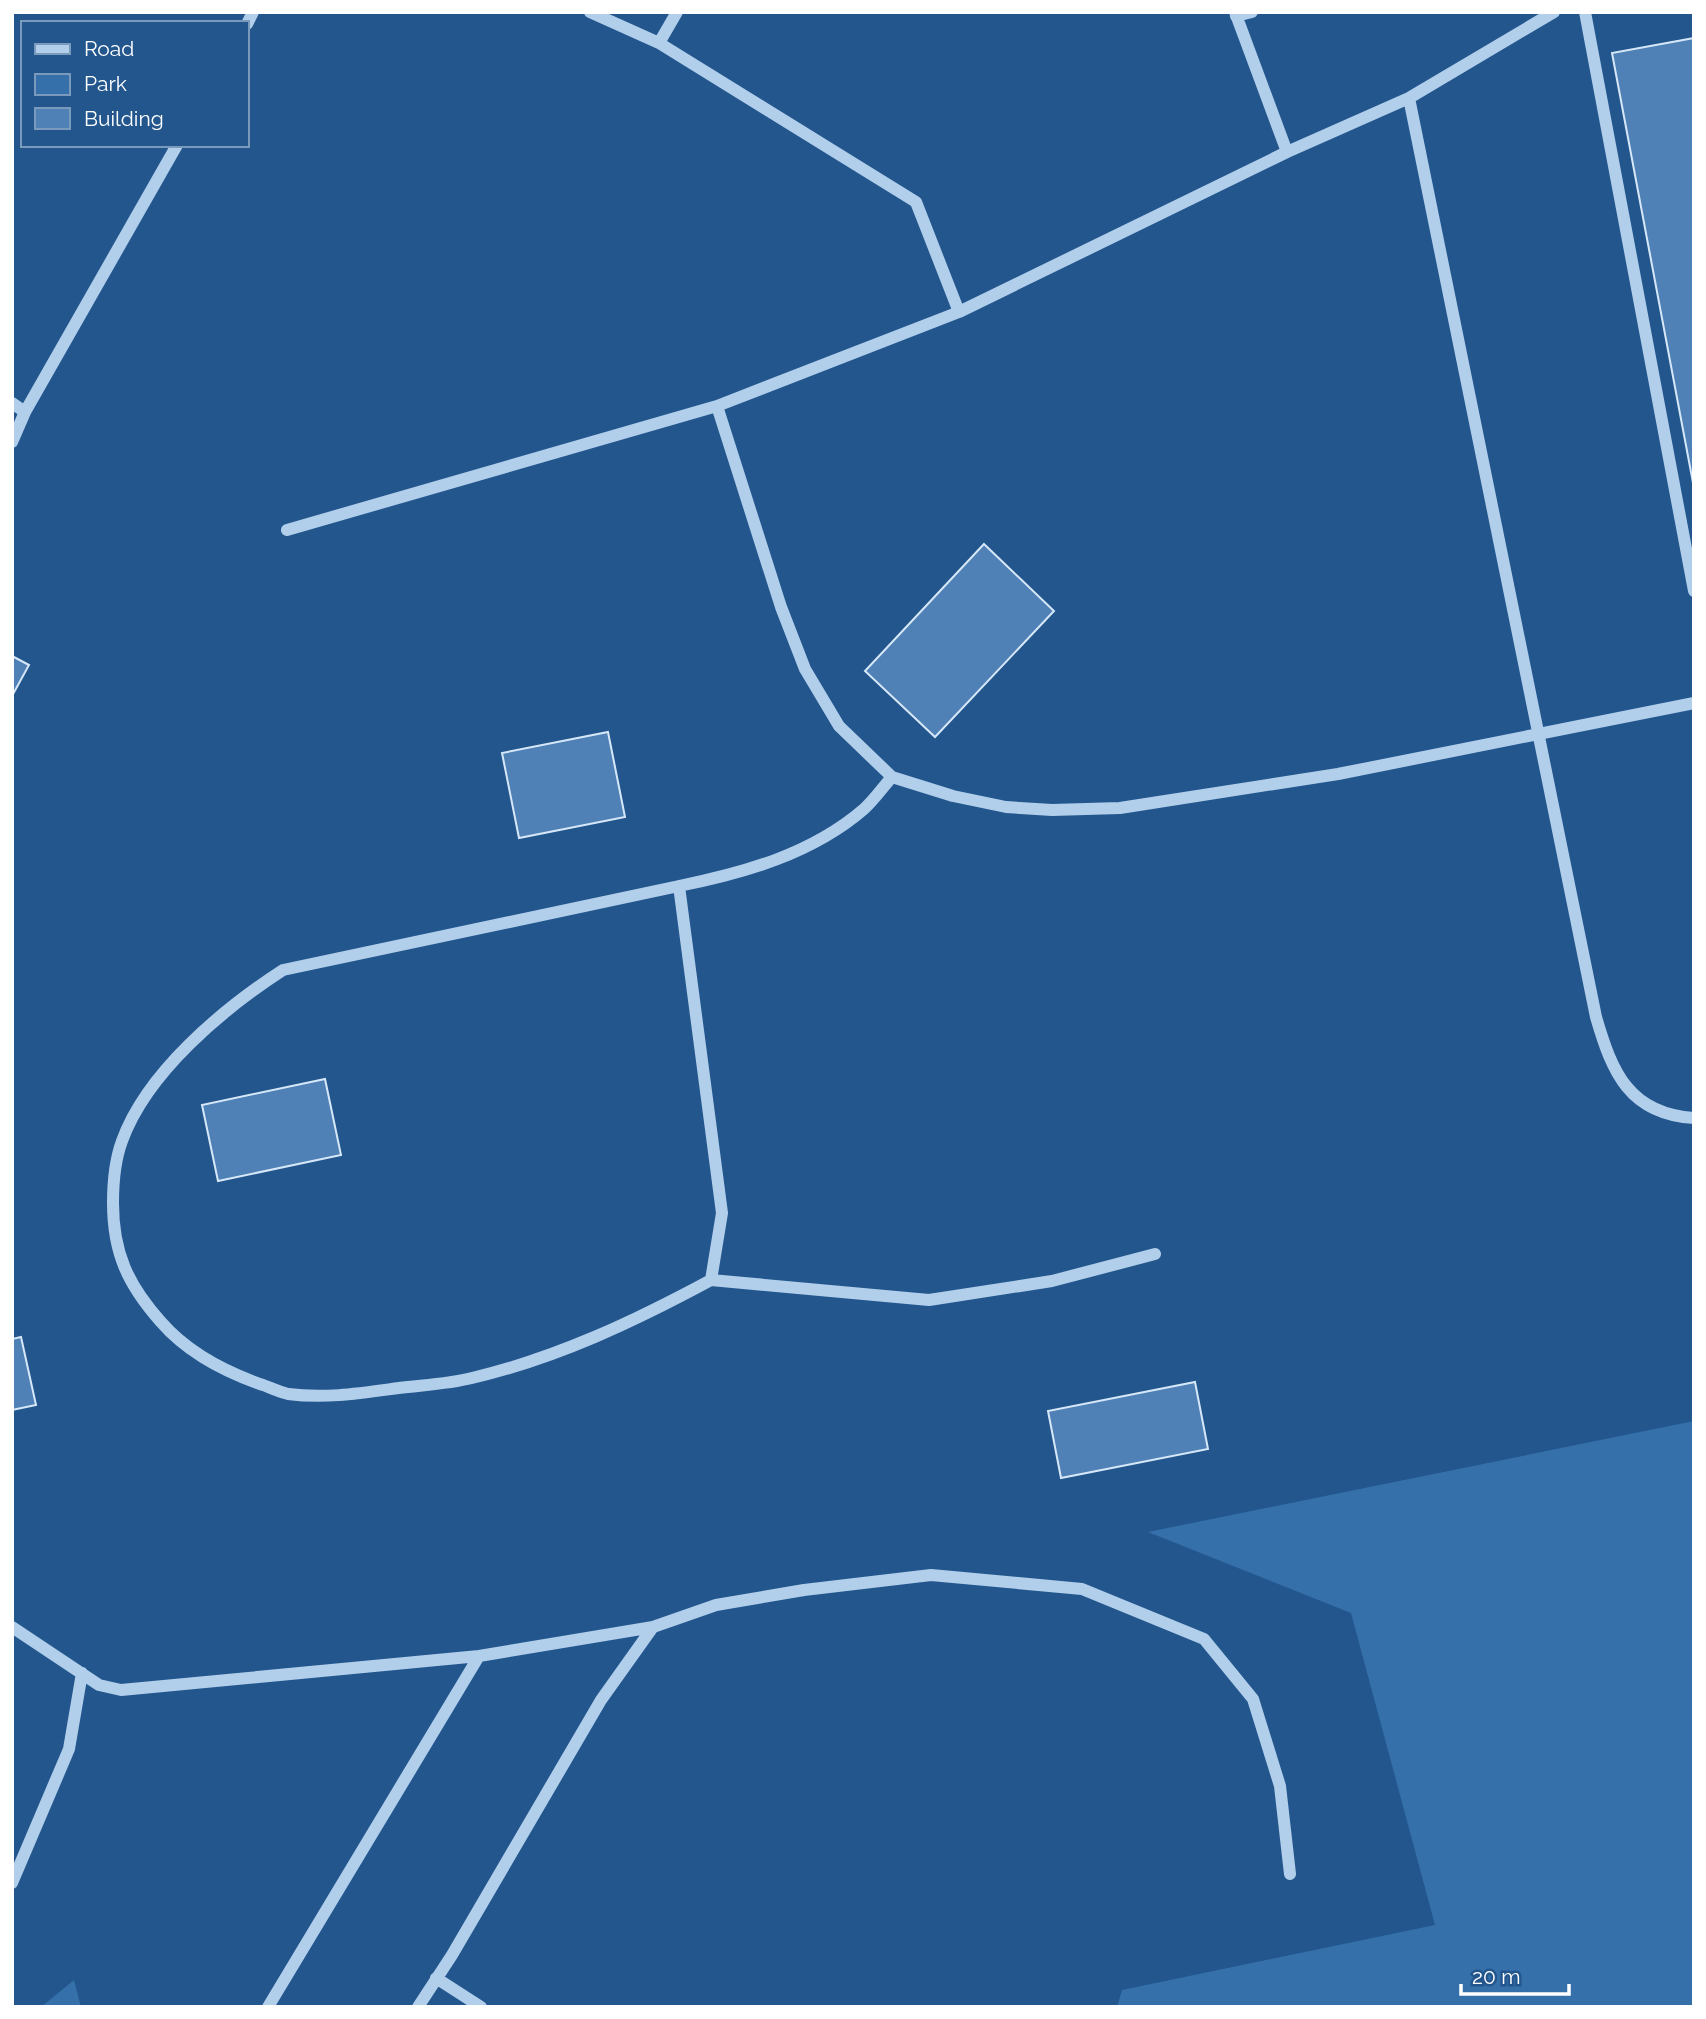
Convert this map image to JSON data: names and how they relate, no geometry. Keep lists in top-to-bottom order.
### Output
{
  "legend": ["Road", "Park", "Building"],
  "scale_bar": "20 m"
}
